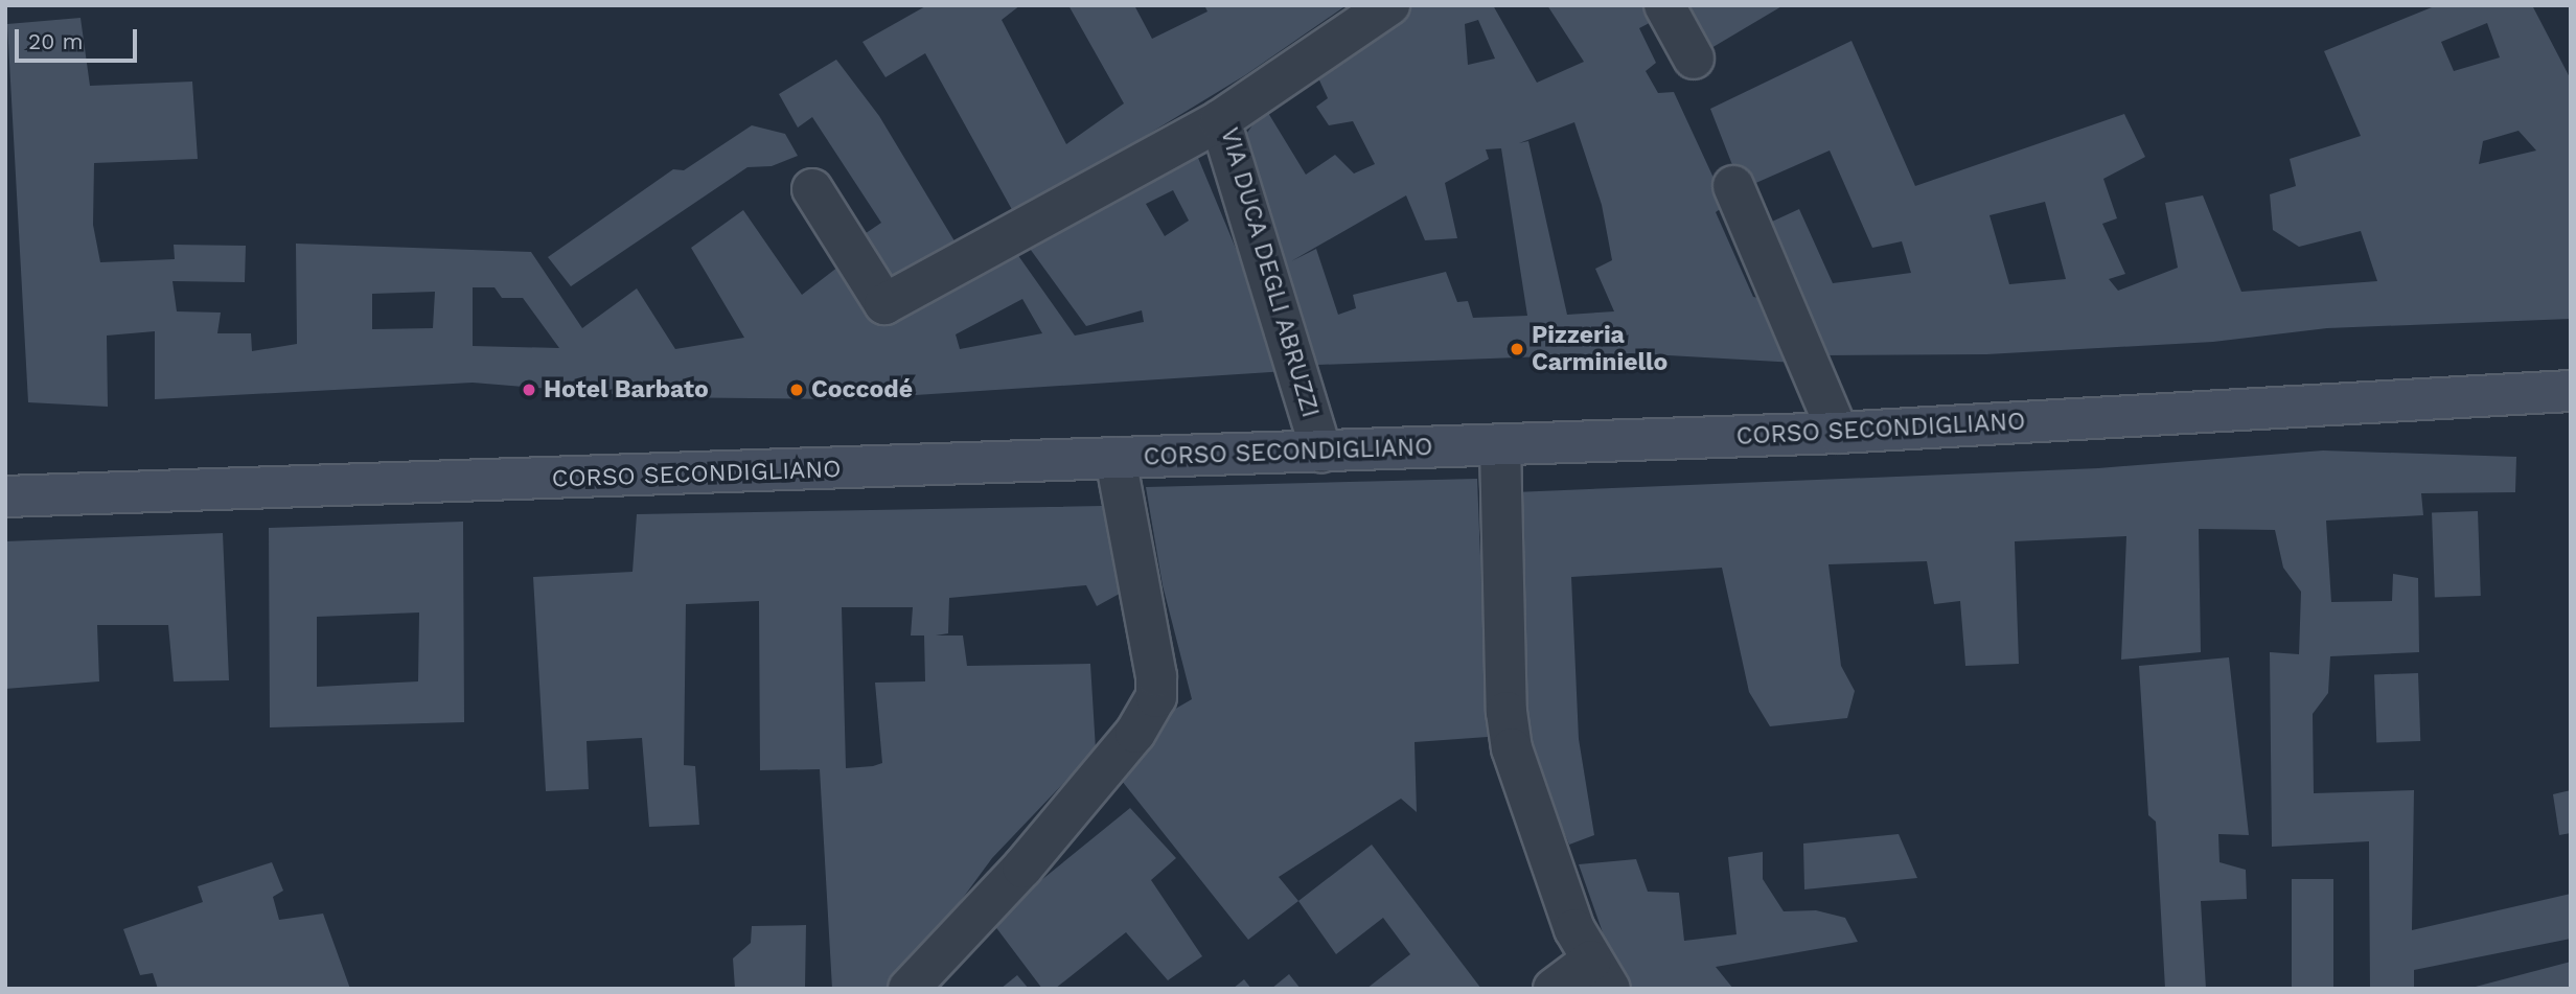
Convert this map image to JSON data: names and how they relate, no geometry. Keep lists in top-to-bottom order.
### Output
{
  "streets": {
    "main road": ["CORSO SECONDIGLIANO"],
    "street": ["VIA DUCA DEGLI ABRUZZI"]
  },
  "crossings": [
    ["VIA DUCA DEGLI ABRUZZI", "CORSO SECONDIGLIANO"]
  ],
  "places": ["Pizzeria Carminiello", "Hotel Barbato", "Coccodé"],
  "scale_bar": "20 m"
}
